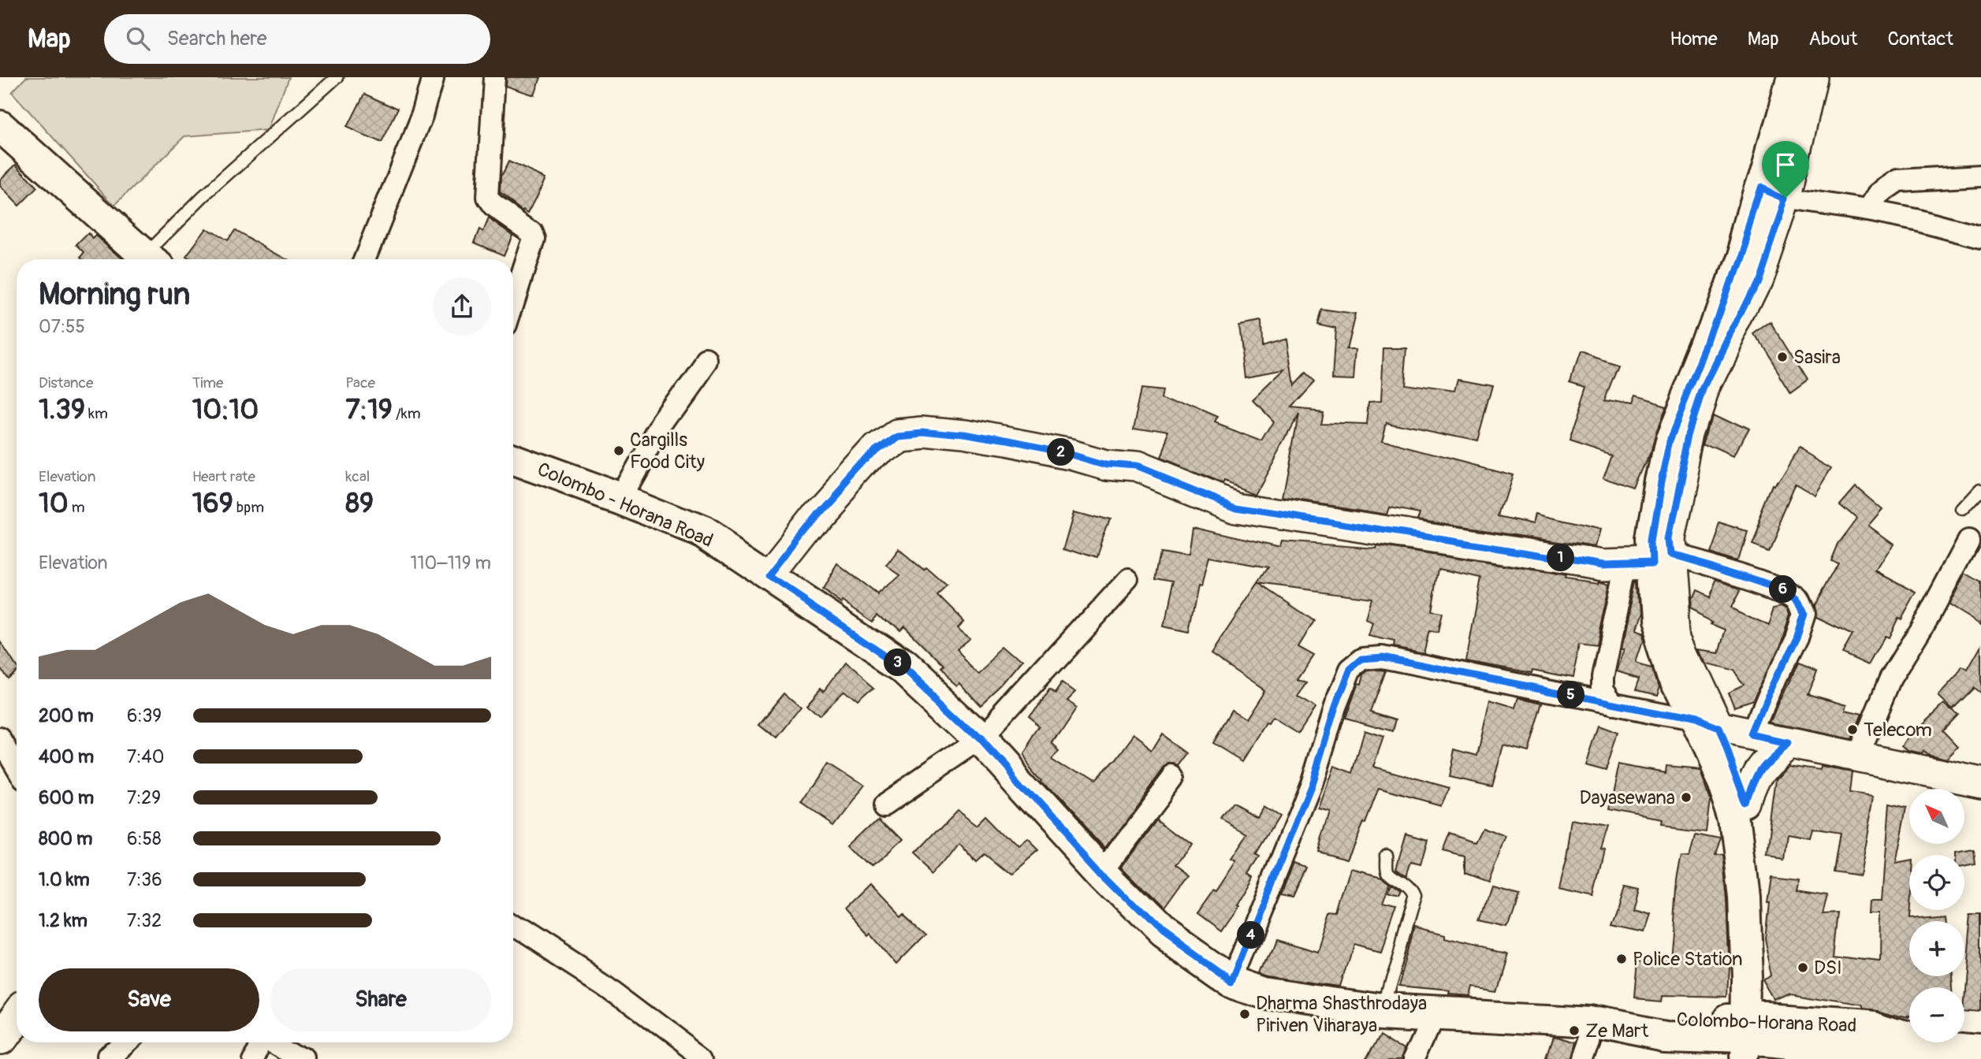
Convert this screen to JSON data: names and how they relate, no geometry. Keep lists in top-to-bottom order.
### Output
{
  "streets": {
    "main road": ["Colombo - Horana Road", "Colombo-Horana Road"]
  },
  "crossings": [
    ["Colombo - Horana Road", "Colombo-Horana Road"]
  ],
  "places": [
    "Sasira",
    "Cargills Food City",
    "Telecom",
    "Dayasewana",
    "Police Station",
    "DSI",
    "Dharma Shasthrodaya Piriven Viharaya",
    "Ze Mart"
  ],
  "north": "top left",
  "page": {
    "header": "Map",
    "search": "Search here",
    "nav": [
      "Home",
      "Map",
      "About",
      "Contact"
    ],
    "heading": ["Morning run", "07:55"],
    "stats": [
      ["Distance", "1.39 km"],
      ["Time", "10:10"],
      ["Pace", "7:19 /km"],
      ["Elevation", "10 m"],
      ["Heart rate", "169 bpm"],
      ["kcal", "89"]
    ],
    "pins": [
      "2",
      "1",
      "6",
      "3",
      "5",
      "4"
    ],
    "chart": ["Elevation", "110–119 m"],
    "list": [
      {
        "name": "200 m",
        "note": "6:39"
      },
      {
        "name": "400 m",
        "note": "7:40"
      },
      {
        "name": "600 m",
        "note": "7:29"
      },
      {
        "name": "800 m",
        "note": "6:58"
      },
      {
        "name": "1.0 km",
        "note": "7:36"
      },
      {
        "name": "1.2 km",
        "note": "7:32"
      }
    ],
    "map_buttons": ["+", "−"],
    "buttons": ["Save", "Share"]
  }
}
